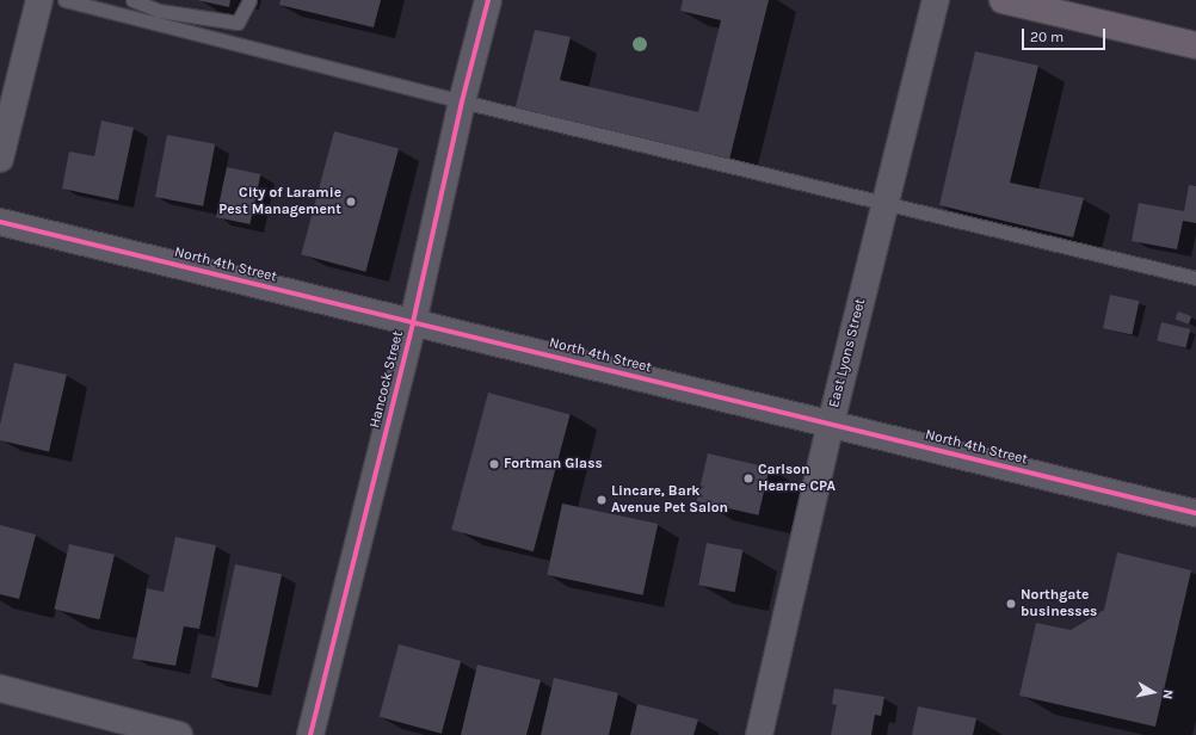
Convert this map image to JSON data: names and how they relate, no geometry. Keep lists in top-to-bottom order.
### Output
{
  "streets": {
    "street": ["North 4th Street", "East Lyons Street", "Hancock Street"]
  },
  "crossings": [
    ["North 4th Street", "East Lyons Street"],
    ["North 4th Street", "Hancock Street"]
  ],
  "places": [
    "City of Laramie Pest Management",
    "Fortman Glass",
    "Carlson Hearne CPA",
    "Lincare, Bark Avenue Pet Salon",
    "Northgate businesses"
  ],
  "scale_bar": "20 m",
  "north": "right"
}
